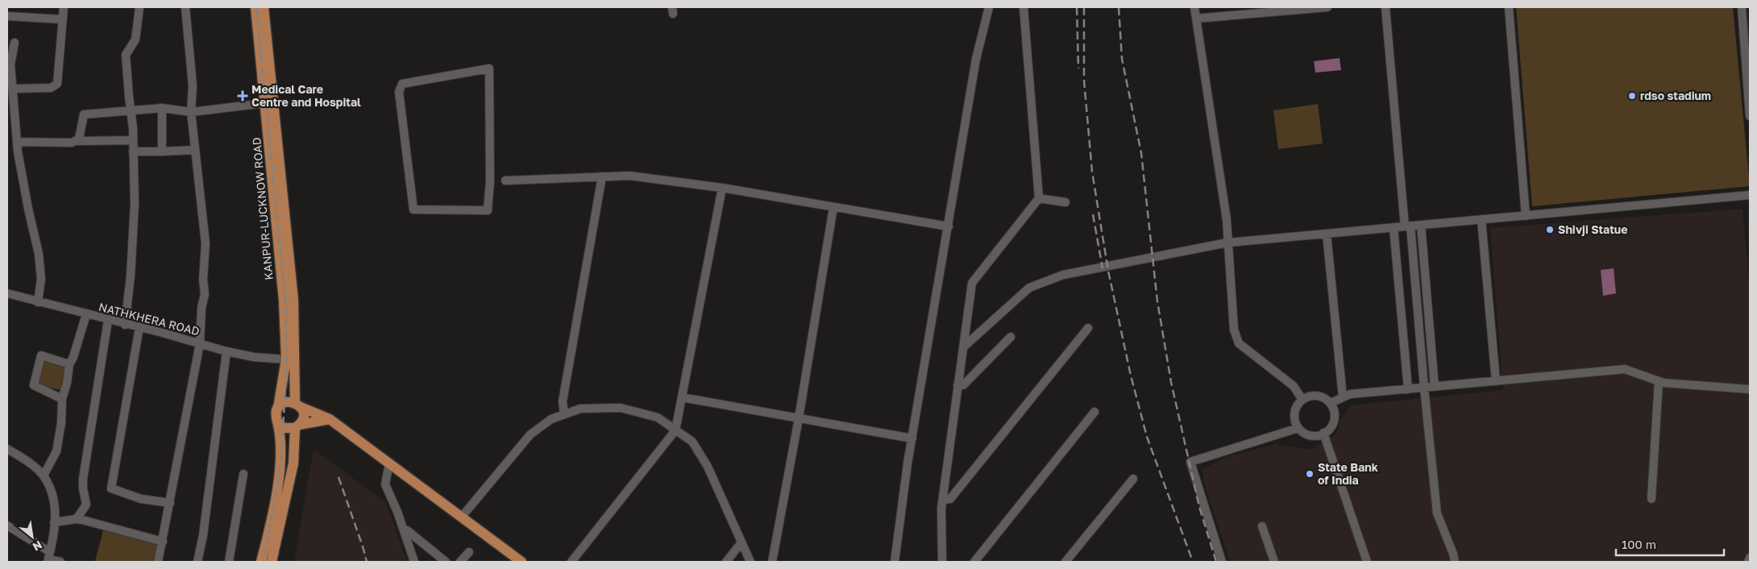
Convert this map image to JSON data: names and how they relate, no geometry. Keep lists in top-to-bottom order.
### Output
{
  "streets": {
    "main road": ["KANPUR-LUCKNOW ROAD"],
    "street": ["NATHKHERA ROAD"]
  },
  "crossings": [
    ["KANPUR-LUCKNOW ROAD", "NATHKHERA ROAD"]
  ],
  "places": {
    "health": ["Medical Care Centre and Hospital"],
    "other": ["rdso stadium", "Shivji Statue", "State Bank of India"]
  },
  "scale_bar": "100 m",
  "north": "bottom right"
}
